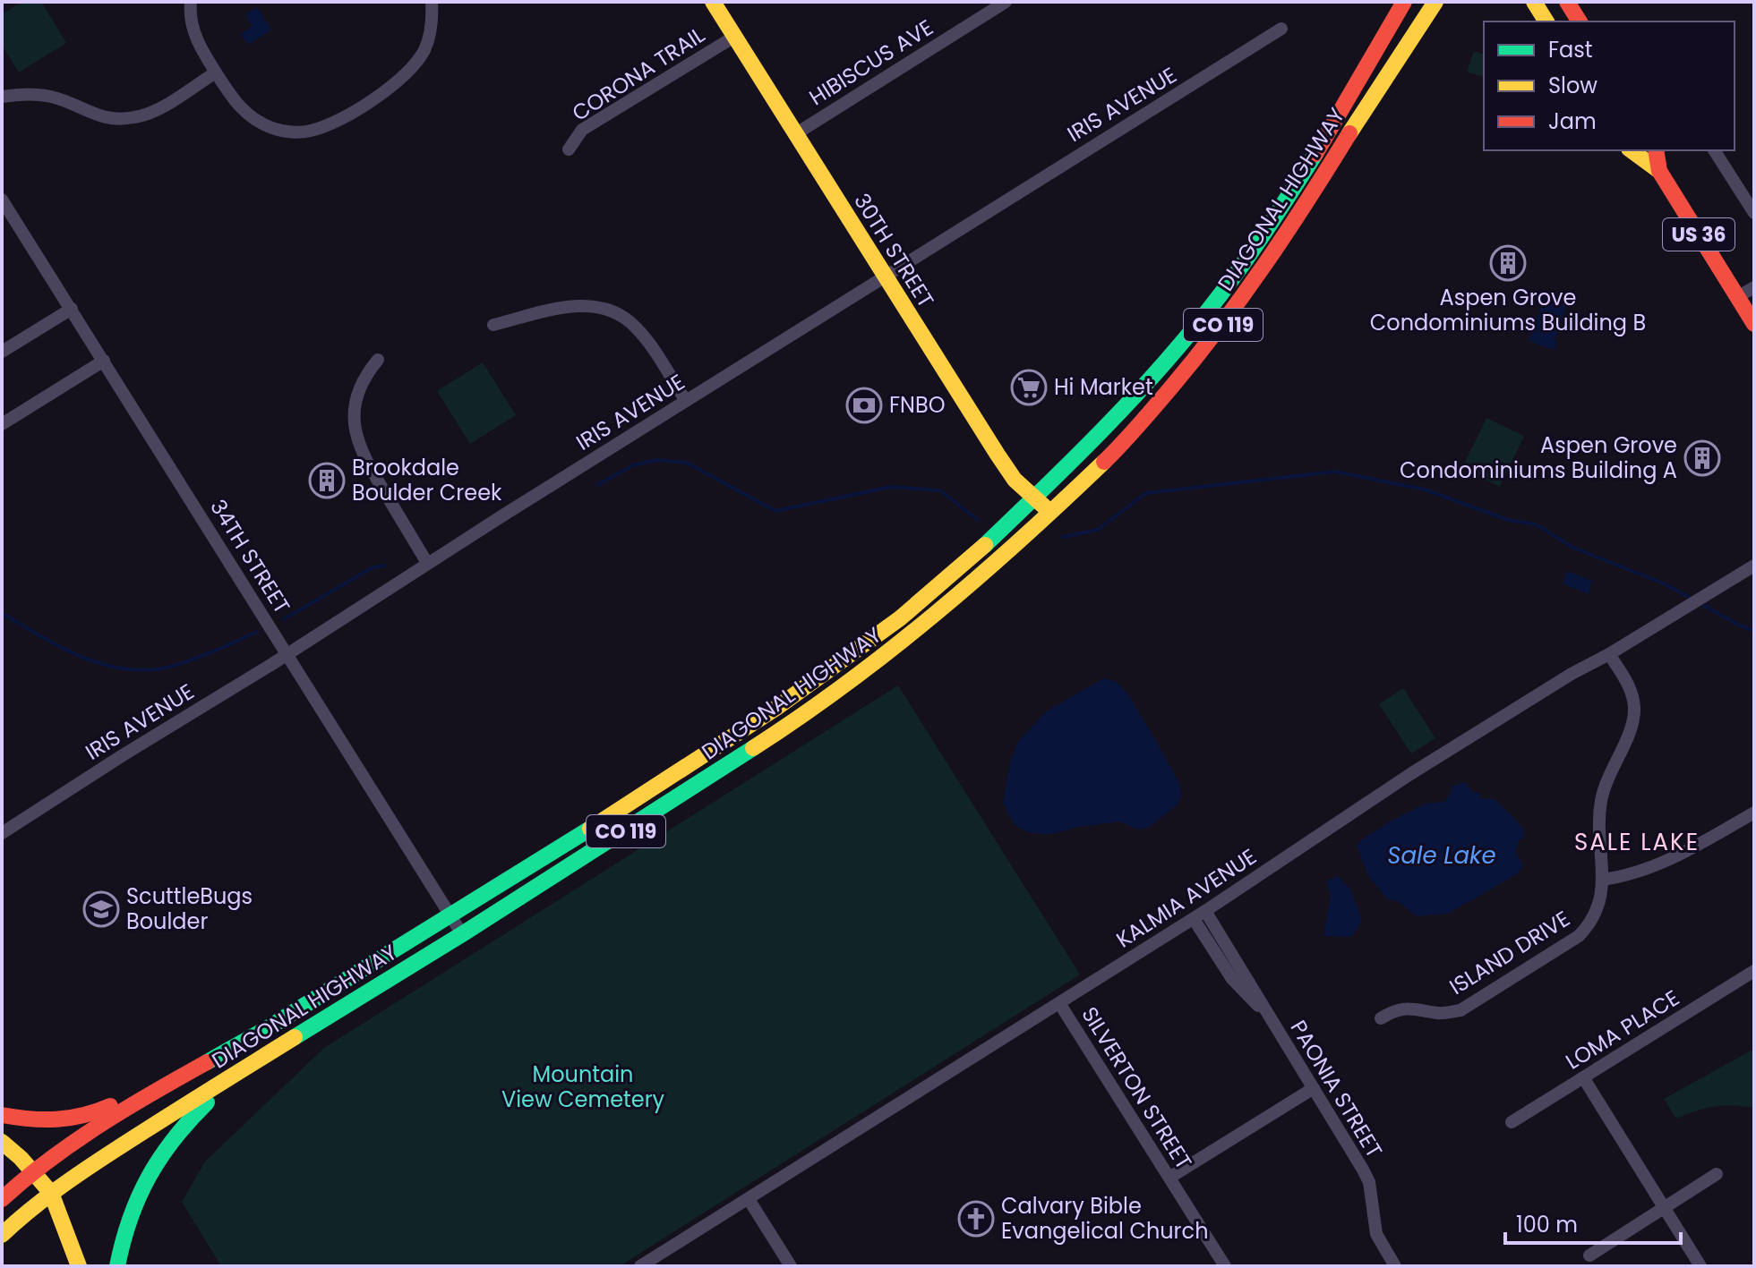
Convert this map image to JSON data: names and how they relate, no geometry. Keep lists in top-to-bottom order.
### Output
{
  "streets": {
    "main road": [
      "DIAGONAL HIGHWAY",
      "US 36",
      "30TH STREET",
      "CO 119"
    ],
    "street": [
      "HIBISCUS AVE",
      "CORONA TRAIL",
      "IRIS AVENUE",
      "34TH STREET",
      "KALMIA AVENUE",
      "ISLAND DRIVE",
      "LOMA PLACE",
      "SILVERTON STREET",
      "PAONIA STREET"
    ]
  },
  "crossings": [
    ["HIBISCUS AVE", "30TH STREET"],
    ["CORONA TRAIL", "30TH STREET"],
    ["IRIS AVENUE", "30TH STREET"],
    ["IRIS AVENUE", "34TH STREET"],
    ["DIAGONAL HIGHWAY", "30TH STREET"],
    ["DIAGONAL HIGHWAY", "CO 119"],
    ["DIAGONAL HIGHWAY", "34TH STREET"],
    ["KALMIA AVENUE", "ISLAND DRIVE"],
    ["KALMIA AVENUE", "SILVERTON STREET"],
    ["KALMIA AVENUE", "PAONIA STREET"]
  ],
  "districts": ["SALE LAKE"],
  "water": ["Sale Lake"],
  "parks": ["Mountain View Cemetery"],
  "places": {
    "building": ["Aspen Grove Condominiums Building B", "Aspen Grove Condominiums Building A", "Brookdale Boulder Creek"],
    "supermarket": ["Hi Market"],
    "bank": ["FNBO"],
    "school or university": ["ScuttleBugs Boulder"],
    "church": ["Calvary Bible Evangelical Church"]
  },
  "legend": ["Fast", "Slow", "Jam"],
  "scale_bar": "100 m"
}
